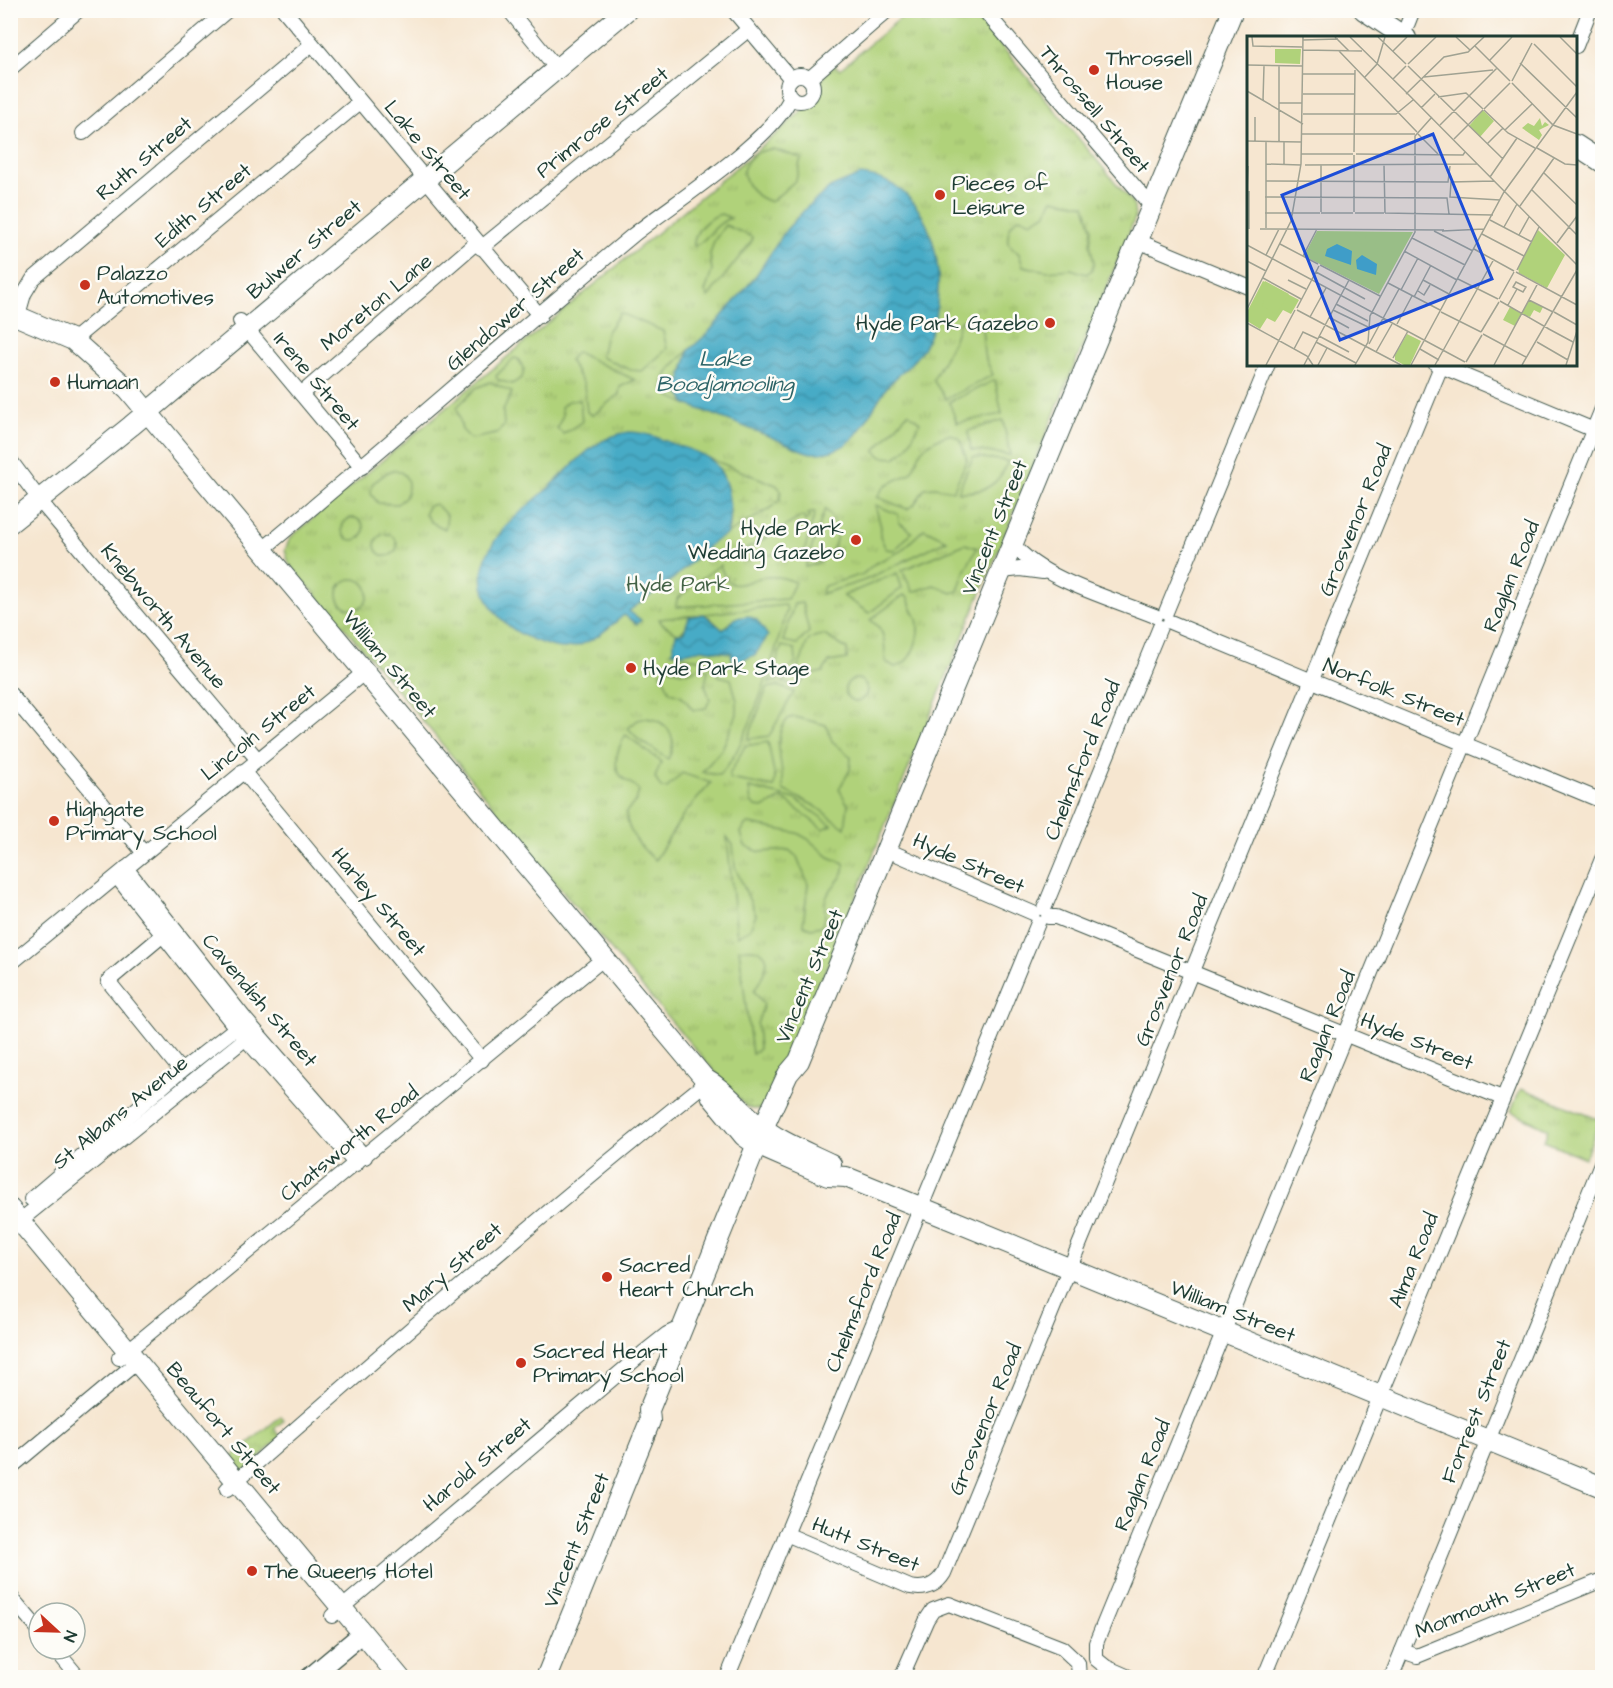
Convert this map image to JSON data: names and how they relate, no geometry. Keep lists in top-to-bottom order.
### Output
{
  "streets": {
    "main road": [
      "Bulwer Street",
      "Vincent Street",
      "William Street",
      "Beaufort Street"
    ],
    "street": [
      "Throssell Street",
      "Primrose Street",
      "Lake Street",
      "Ruth Street",
      "Edith Street",
      "Moreton Lane",
      "Glendower Street",
      "Irene Street",
      "Grosvenor Road",
      "Raglan Road",
      "Knebworth Avenue",
      "Norfolk Street",
      "Lincoln Street",
      "Chelmsford Road",
      "Hyde Street",
      "Harley Street",
      "Cavendish Street",
      "St Albans Avenue",
      "Chatsworth Road",
      "Alma Road",
      "Mary Street",
      "Forrest Street",
      "Harold Street",
      "Hutt Street",
      "Monmouth Street"
    ]
  },
  "crossings": [
    ["Throssell Street", "Vincent Street"],
    ["Primrose Street", "Lake Street"],
    ["Primrose Street", "Moreton Lane"],
    ["Lake Street", "Ruth Street"],
    ["Lake Street", "Edith Street"],
    ["Lake Street", "Bulwer Street"],
    ["Lake Street", "Moreton Lane"],
    ["Lake Street", "Glendower Street"],
    ["Ruth Street", "William Street"],
    ["Edith Street", "William Street"],
    ["Bulwer Street", "Irene Street"],
    ["Bulwer Street", "Knebworth Avenue"],
    ["Bulwer Street", "William Street"],
    ["Moreton Lane", "Irene Street"],
    ["Glendower Street", "Irene Street"],
    ["Glendower Street", "William Street"],
    ["Grosvenor Road", "William Street"],
    ["Grosvenor Road", "Norfolk Street"],
    ["Grosvenor Road", "Hyde Street"],
    ["Grosvenor Road", "Hutt Street"],
    ["Vincent Street", "William Street"],
    ["Vincent Street", "Norfolk Street"],
    ["Vincent Street", "Hyde Street"],
    ["Vincent Street", "Harold Street"],
    ["Raglan Road", "William Street"],
    ["Raglan Road", "Norfolk Street"],
    ["Raglan Road", "Hyde Street"],
    ["Knebworth Avenue", "Lincoln Street"],
    ["William Street", "Lincoln Street"],
    ["William Street", "Chelmsford Road"],
    ["William Street", "Chatsworth Road"],
    ["William Street", "Alma Road"],
    ["William Street", "Mary Street"],
    ["William Street", "Forrest Street"],
    ["Norfolk Street", "Chelmsford Road"],
    ["Lincoln Street", "Harley Street"],
    ["Lincoln Street", "Cavendish Street"],
    ["Chelmsford Road", "Hyde Street"],
    ["Chelmsford Road", "Hutt Street"],
    ["Hyde Street", "Alma Road"],
    ["Harley Street", "Chatsworth Road"],
    ["Cavendish Street", "St Albans Avenue"],
    ["Cavendish Street", "Chatsworth Road"],
    ["St Albans Avenue", "Beaufort Street"],
    ["Chatsworth Road", "Beaufort Street"],
    ["Mary Street", "Beaufort Street"],
    ["Forrest Street", "Monmouth Street"],
    ["Beaufort Street", "Harold Street"]
  ],
  "water": ["Lake Boodjamooling"],
  "parks": ["Hyde Park"],
  "places": [
    "Throssell House",
    "Pieces of Leisure",
    "Palazzo Automotives",
    "Hyde Park Gazebo",
    "Humaan",
    "Hyde Park Wedding Gazebo",
    "Hyde Park Stage",
    "Highgate Primary School",
    "Sacred Heart Church",
    "Sacred Heart Primary School",
    "The Queens Hotel"
  ],
  "north": "right"
}
